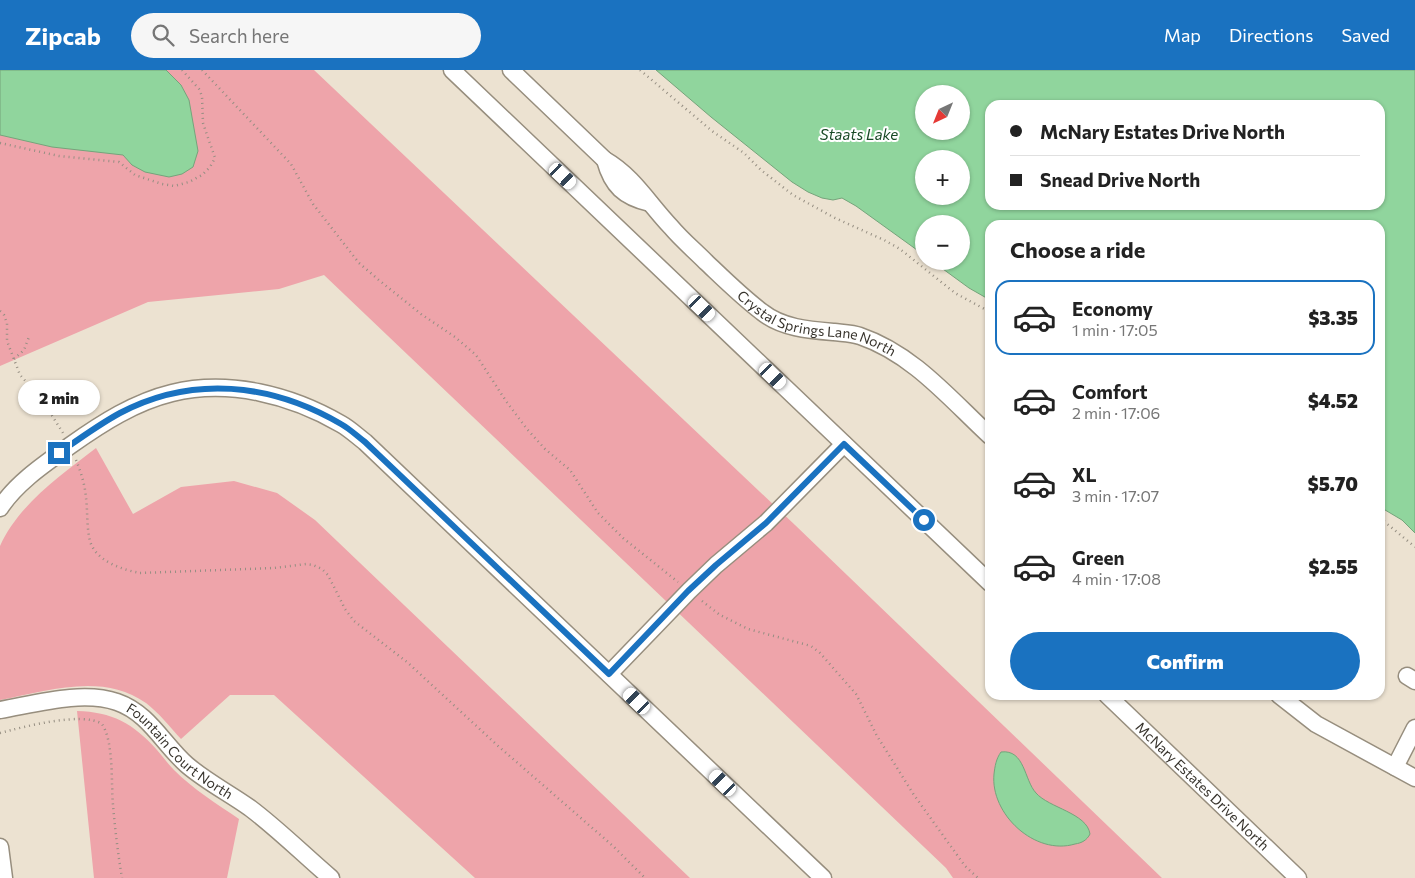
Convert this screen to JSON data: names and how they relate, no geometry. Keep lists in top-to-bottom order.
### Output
{
  "streets": {
    "street": ["Crystal Springs Lane North", "Fountain Court North", "McNary Estates Drive North"]
  },
  "water": ["Staats Lake"],
  "north": "bottom left",
  "page": {
    "header": "Zipcab",
    "search": "Search here",
    "nav": ["Map", "Directions", "Saved"],
    "map_buttons": ["+", "−"],
    "banner": ["McNary Estates Drive North", "Snead Drive North"],
    "heading": "Choose a ride",
    "list": [
      {
        "name": "Economy",
        "note": "1 min · 17:05",
        "value": "$3.35"
      },
      {
        "name": "Comfort",
        "note": "2 min · 17:06",
        "value": "$4.52"
      },
      {
        "name": "XL",
        "note": "3 min · 17:07",
        "value": "$5.70"
      },
      {
        "name": "Green",
        "note": "4 min · 17:08",
        "value": "$2.55"
      }
    ],
    "bubble": "2 min",
    "buttons": "Confirm"
  }
}
